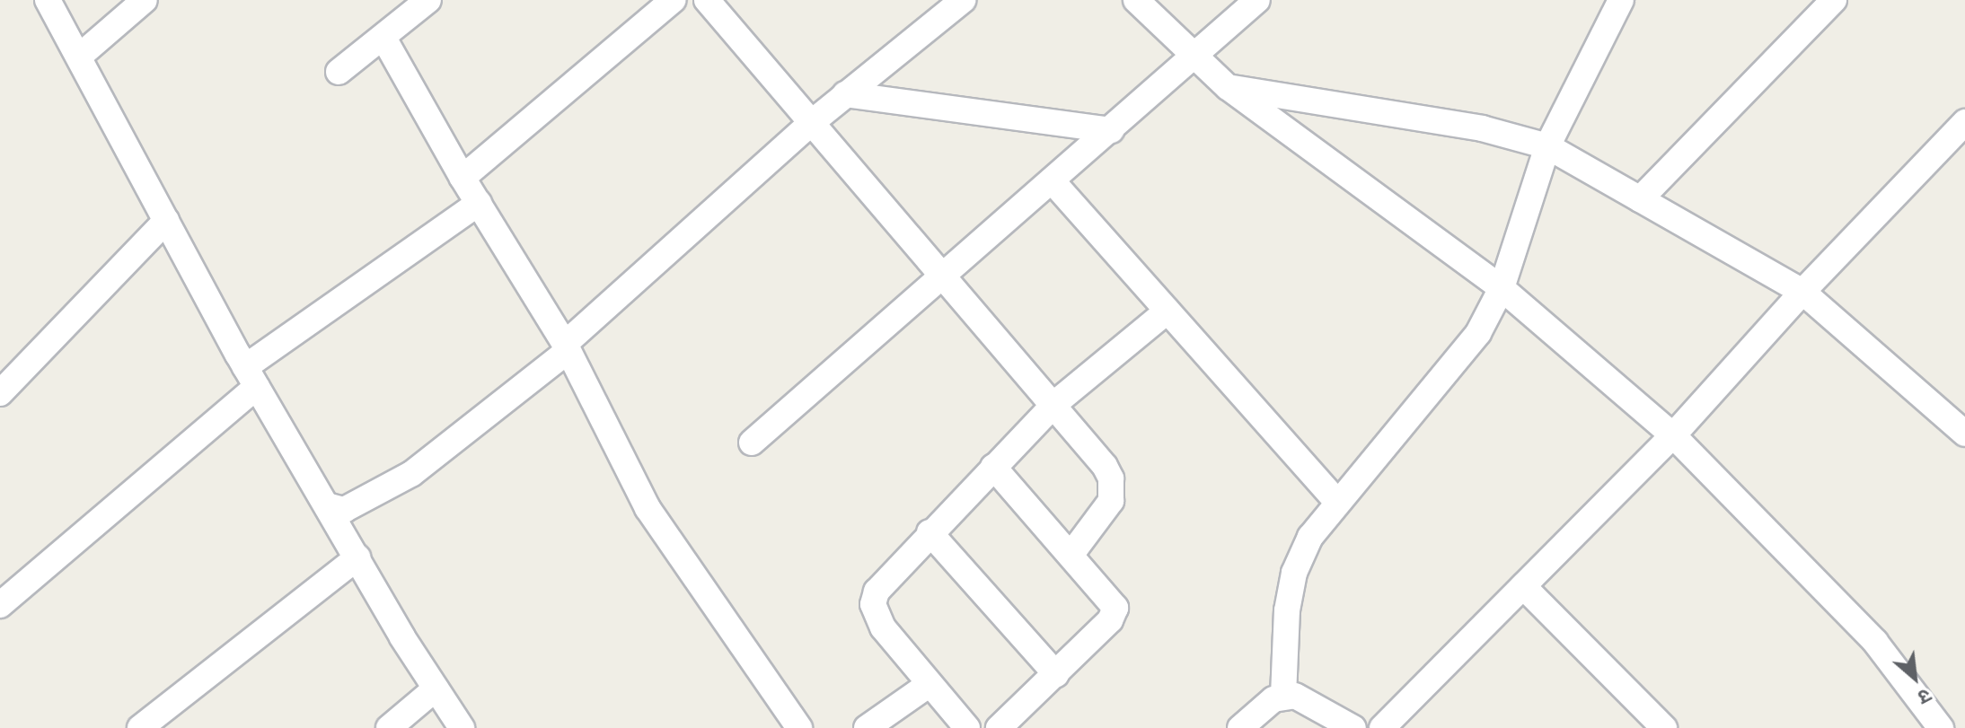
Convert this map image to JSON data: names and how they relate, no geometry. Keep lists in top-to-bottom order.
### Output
{
  "north": "bottom right"
}
